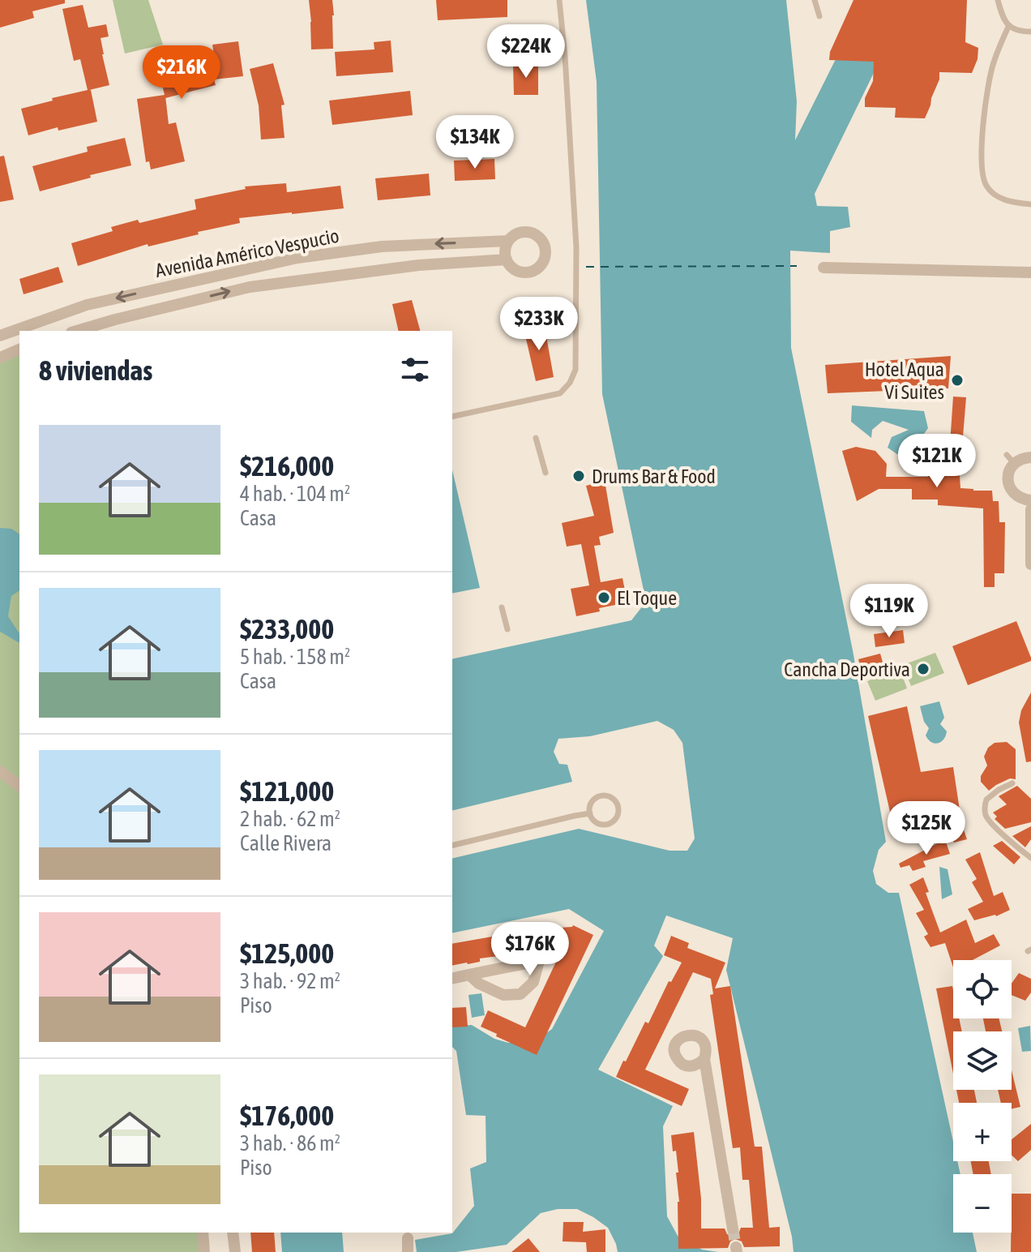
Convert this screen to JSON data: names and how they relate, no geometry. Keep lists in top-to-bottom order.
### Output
{
  "streets": {
    "street": ["Avenida Américo Vespucio"]
  },
  "places": [
    "Hotel Aqua Vi Suites",
    "Drums Bar & Food",
    "El Toque",
    "Cancha Deportiva"
  ],
  "page": {
    "price": [
      "$224K",
      "$216K",
      "$134K",
      "$233K",
      "$121K",
      "$119K",
      "$125K",
      "$176K"
    ],
    "heading": "8 viviendas",
    "list": [
      {
        "name": "$216,000",
        "note": "4 hab. · 104 m² · Casa"
      },
      {
        "name": "$233,000",
        "note": "5 hab. · 158 m² · Casa"
      },
      {
        "name": "$121,000",
        "note": "2 hab. · 62 m² · Calle Rivera"
      },
      {
        "name": "$125,000",
        "note": "3 hab. · 92 m² · Piso"
      },
      {
        "name": "$176,000",
        "note": "3 hab. · 86 m² · Piso"
      }
    ],
    "map_buttons": ["+", "−"]
  }
}
